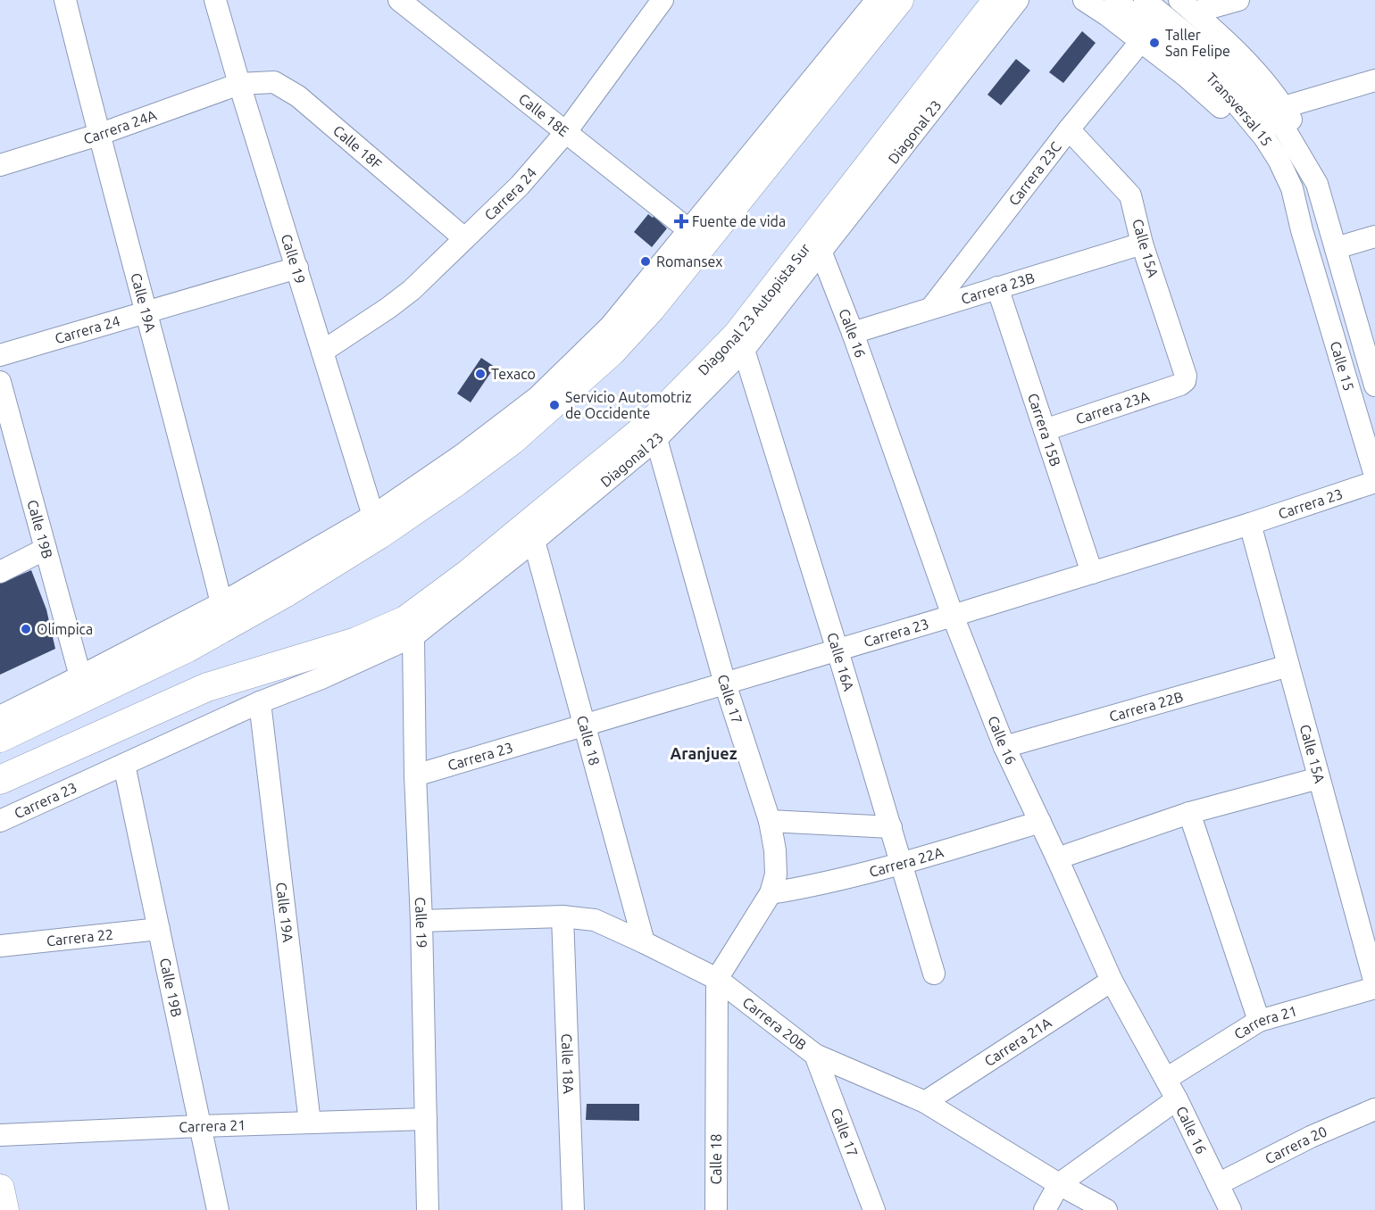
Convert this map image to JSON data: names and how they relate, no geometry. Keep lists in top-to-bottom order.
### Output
{
  "streets": {
    "main road": ["Diagonal 23 Autopista Sur"],
    "street": [
      "Transversal 15",
      "Calle 18E",
      "Carrera 24A",
      "Diagonal 23",
      "Calle 18F",
      "Carrera 23C",
      "Carrera 24",
      "Calle 15A",
      "Calle 19",
      "Carrera 23B",
      "Calle 19A",
      "Calle 16",
      "Calle 15",
      "Carrera 23A",
      "Carrera 15B",
      "Carrera 23",
      "Calle 19B",
      "Calle 16A",
      "Calle 17",
      "Carrera 22B",
      "Calle 18",
      "Carrera 22A",
      "Carrera 22",
      "Carrera 20B",
      "Carrera 21",
      "Carrera 21A",
      "Calle 18A",
      "Carrera 20"
    ]
  },
  "crossings": [
    ["Transversal 15", "Calle 15"],
    ["Calle 18E", "Carrera 24"],
    ["Carrera 24A", "Calle 18F"],
    ["Carrera 24A", "Calle 19"],
    ["Carrera 24A", "Calle 19A"],
    ["Diagonal 23", "Calle 19"],
    ["Diagonal 23", "Diagonal 23 Autopista Sur"],
    ["Diagonal 23", "Calle 16"],
    ["Diagonal 23", "Carrera 23"],
    ["Diagonal 23", "Calle 16A"],
    ["Diagonal 23", "Calle 17"],
    ["Diagonal 23", "Calle 18"],
    ["Calle 18F", "Carrera 24"],
    ["Calle 18F", "Calle 19"],
    ["Carrera 23C", "Calle 15A"],
    ["Carrera 23C", "Carrera 23B"],
    ["Carrera 24", "Calle 19"],
    ["Carrera 24", "Calle 19A"],
    ["Calle 15A", "Carrera 23B"],
    ["Calle 15A", "Carrera 23A"],
    ["Calle 15A", "Carrera 23"],
    ["Calle 15A", "Carrera 22B"],
    ["Calle 19", "Diagonal 23 Autopista Sur"],
    ["Calle 19", "Carrera 23"],
    ["Calle 19", "Carrera 20B"],
    ["Calle 19", "Carrera 21"],
    ["Carrera 23B", "Calle 16"],
    ["Carrera 23B", "Carrera 15B"],
    ["Calle 19A", "Carrera 23"],
    ["Calle 19A", "Carrera 21"],
    ["Diagonal 23 Autopista Sur", "Carrera 23"],
    ["Calle 16", "Carrera 23"],
    ["Calle 16", "Carrera 22B"],
    ["Calle 16", "Carrera 22A"],
    ["Calle 16", "Carrera 21"],
    ["Calle 16", "Carrera 21A"],
    ["Calle 16", "Carrera 20"],
    ["Carrera 23A", "Carrera 15B"],
    ["Carrera 15B", "Carrera 23"],
    ["Carrera 23", "Calle 19B"],
    ["Carrera 23", "Calle 16A"],
    ["Carrera 23", "Calle 17"],
    ["Carrera 23", "Calle 18"],
    ["Calle 19B", "Carrera 22"],
    ["Calle 19B", "Carrera 21"],
    ["Calle 16A", "Carrera 22A"],
    ["Calle 17", "Calle 18"],
    ["Calle 17", "Carrera 22A"],
    ["Calle 17", "Carrera 20B"],
    ["Calle 18", "Carrera 20B"],
    ["Carrera 20B", "Carrera 21A"],
    ["Carrera 20B", "Calle 18A"]
  ],
  "districts": ["Aranjuez"],
  "places": {
    "other": [
      "Taller San Felipe",
      "Romansex",
      "Texaco",
      "Servicio Automotriz de Occidente",
      "Olimpica"
    ],
    "health": ["Fuente de vida"]
  }
}
